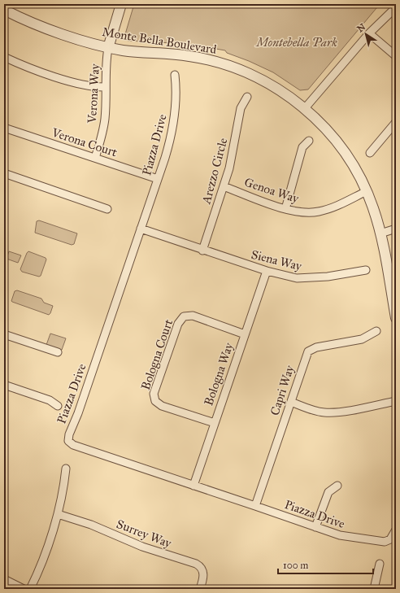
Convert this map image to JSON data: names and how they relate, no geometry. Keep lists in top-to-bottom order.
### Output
{
  "streets": {
    "street": [
      "Monte Bella Boulevard",
      "Verona Way",
      "Verona Court",
      "Piazza Drive",
      "Arezzo Circle",
      "Genoa Way",
      "Siena Way",
      "Bologna Court",
      "Bologna Way",
      "Capri Way",
      "Surrey Way"
    ]
  },
  "crossings": [
    ["Monte Bella Boulevard", "Verona Way"],
    ["Monte Bella Boulevard", "Genoa Way"],
    ["Verona Way", "Verona Court"],
    ["Verona Court", "Piazza Drive"],
    ["Piazza Drive", "Siena Way"],
    ["Piazza Drive", "Bologna Way"],
    ["Piazza Drive", "Capri Way"],
    ["Arezzo Circle", "Genoa Way"],
    ["Arezzo Circle", "Siena Way"],
    ["Siena Way", "Bologna Way"],
    ["Bologna Court", "Bologna Way"]
  ],
  "parks": ["Montebella Park"],
  "scale_bar": "100 m",
  "north": "top left"
}
